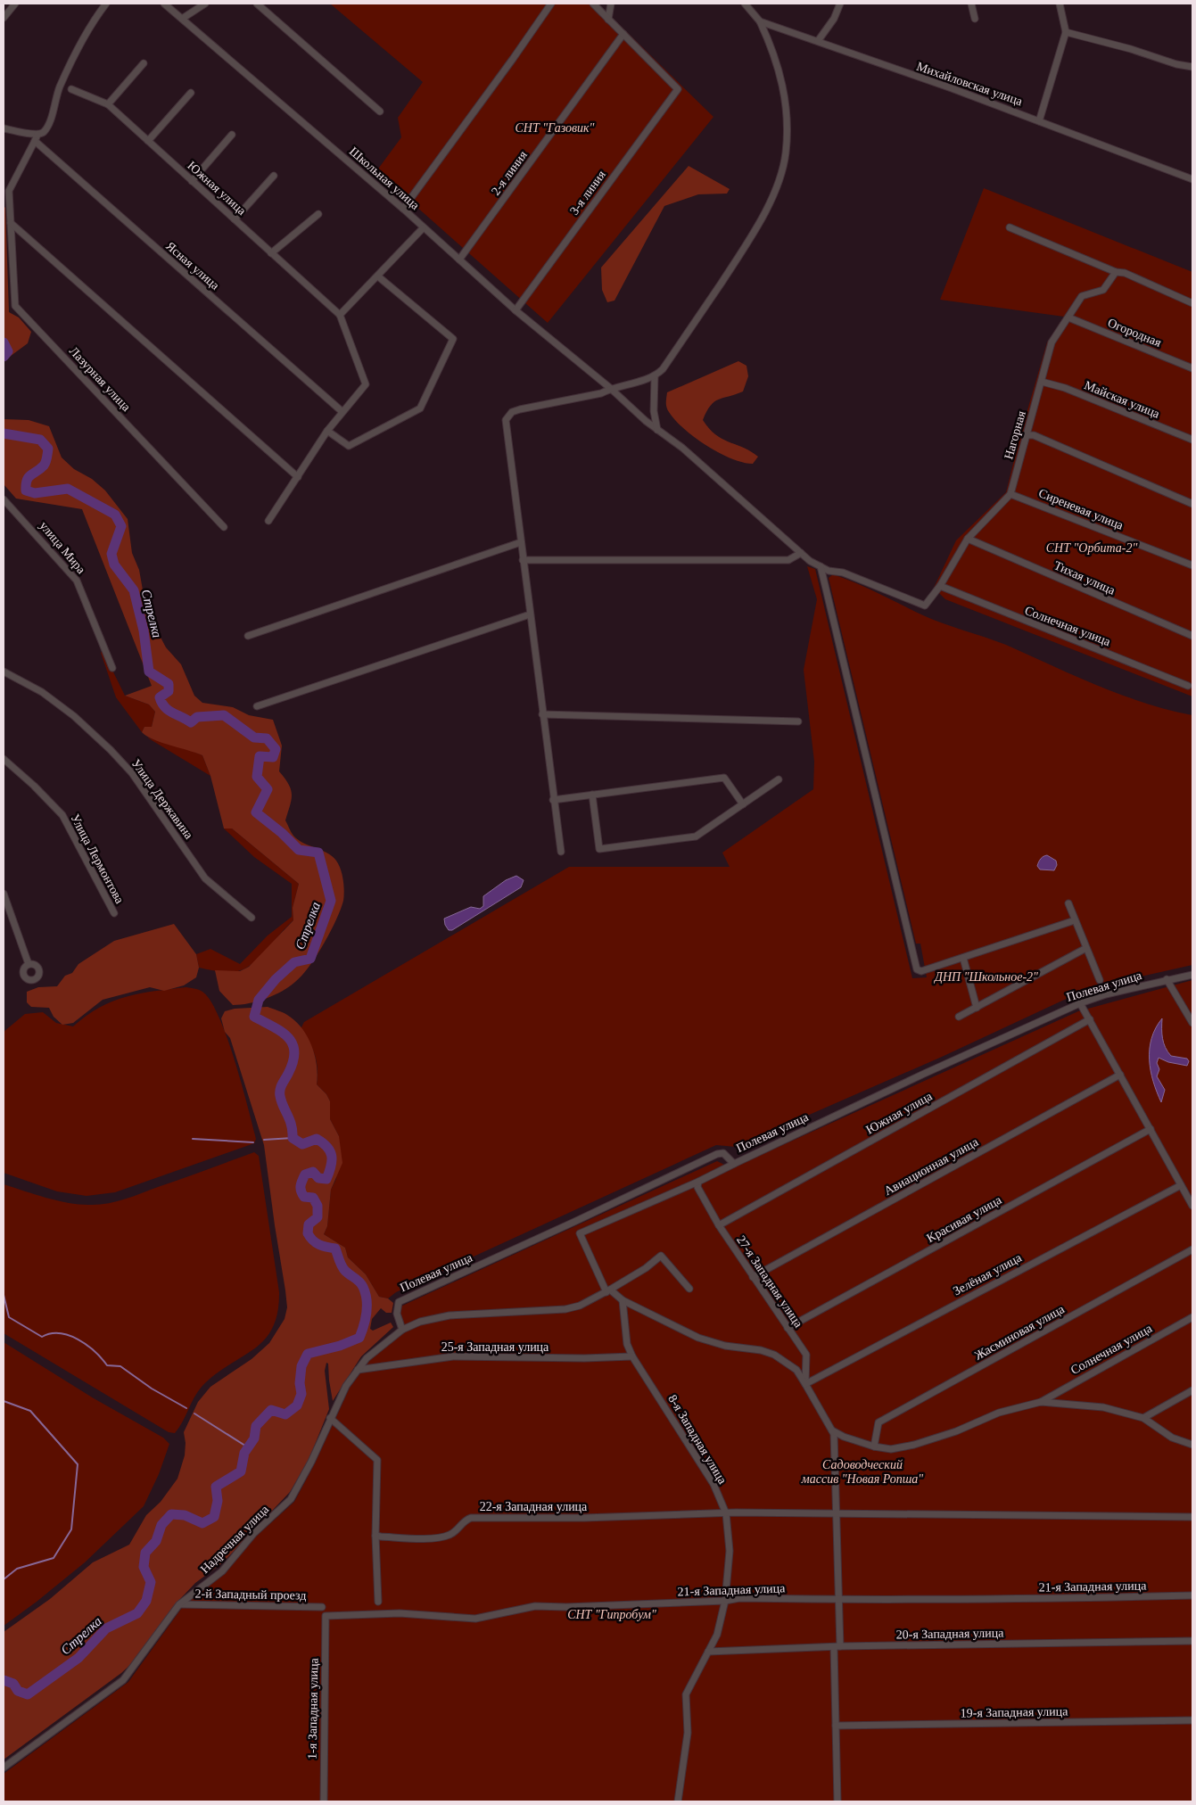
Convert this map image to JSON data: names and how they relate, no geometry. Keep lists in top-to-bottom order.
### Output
{
  "streets": {
    "street": [
      "Михайловская улица",
      "2-я линия",
      "Школьная улица",
      "Южная улица",
      "3-я линия",
      "Ясная улица",
      "Огородная",
      "Лазурная улица",
      "Майская улица",
      "Нагорная",
      "Сиреневая улица",
      "улица Мира",
      "Тихая улица",
      "Солнечная улица",
      "Улица Державина",
      "Улица Лермонтова",
      "Полевая улица",
      "Авиационная улица",
      "Красивая улица",
      "Зелёная улица",
      "27-я Западная улица",
      "Жасминовая улица",
      "25-я Западная улица",
      "8-я Западная улица",
      "22-я Западная улица",
      "Надречная улица",
      "21-я Западная улица",
      "2-й Западный проезд",
      "20-я Западная улица",
      "1-я Западная улица",
      "19-я Западная улица"
    ]
  },
  "crossings": [
    ["2-я линия", "Школьная улица"],
    ["2-я линия", "3-я линия"],
    ["Школьная улица", "3-я линия"],
    ["Школьная улица", "Нагорная"],
    ["Южная улица", "27-я Западная улица"],
    ["Ясная улица", "Лазурная улица"],
    ["Огородная", "Нагорная"],
    ["Майская улица", "Нагорная"],
    ["Нагорная", "Сиреневая улица"],
    ["Нагорная", "Тихая улица"],
    ["Нагорная", "Солнечная улица"],
    ["Полевая улица", "Надречная улица"],
    ["Авиационная улица", "27-я Западная улица"],
    ["Красивая улица", "27-я Западная улица"],
    ["Зелёная улица", "27-я Западная улица"],
    ["25-я Западная улица", "8-я Западная улица"],
    ["25-я Западная улица", "Надречная улица"],
    ["8-я Западная улица", "22-я Западная улица"],
    ["8-я Западная улица", "21-я Западная улица"],
    ["8-я Западная улица", "20-я Западная улица"],
    ["Надречная улица", "2-й Западный проезд"],
    ["21-я Западная улица", "1-я Западная улица"]
  ],
  "water": ["Стрелка"],
  "parks": [
    "СНТ \"Газовик\"",
    "СНТ \"Орбита-2\"",
    "ДНП \"Школьное-2\"",
    "Садоводческий массив \"Новая Ропша\"",
    "СНТ \"Гипробум\""
  ]
}
